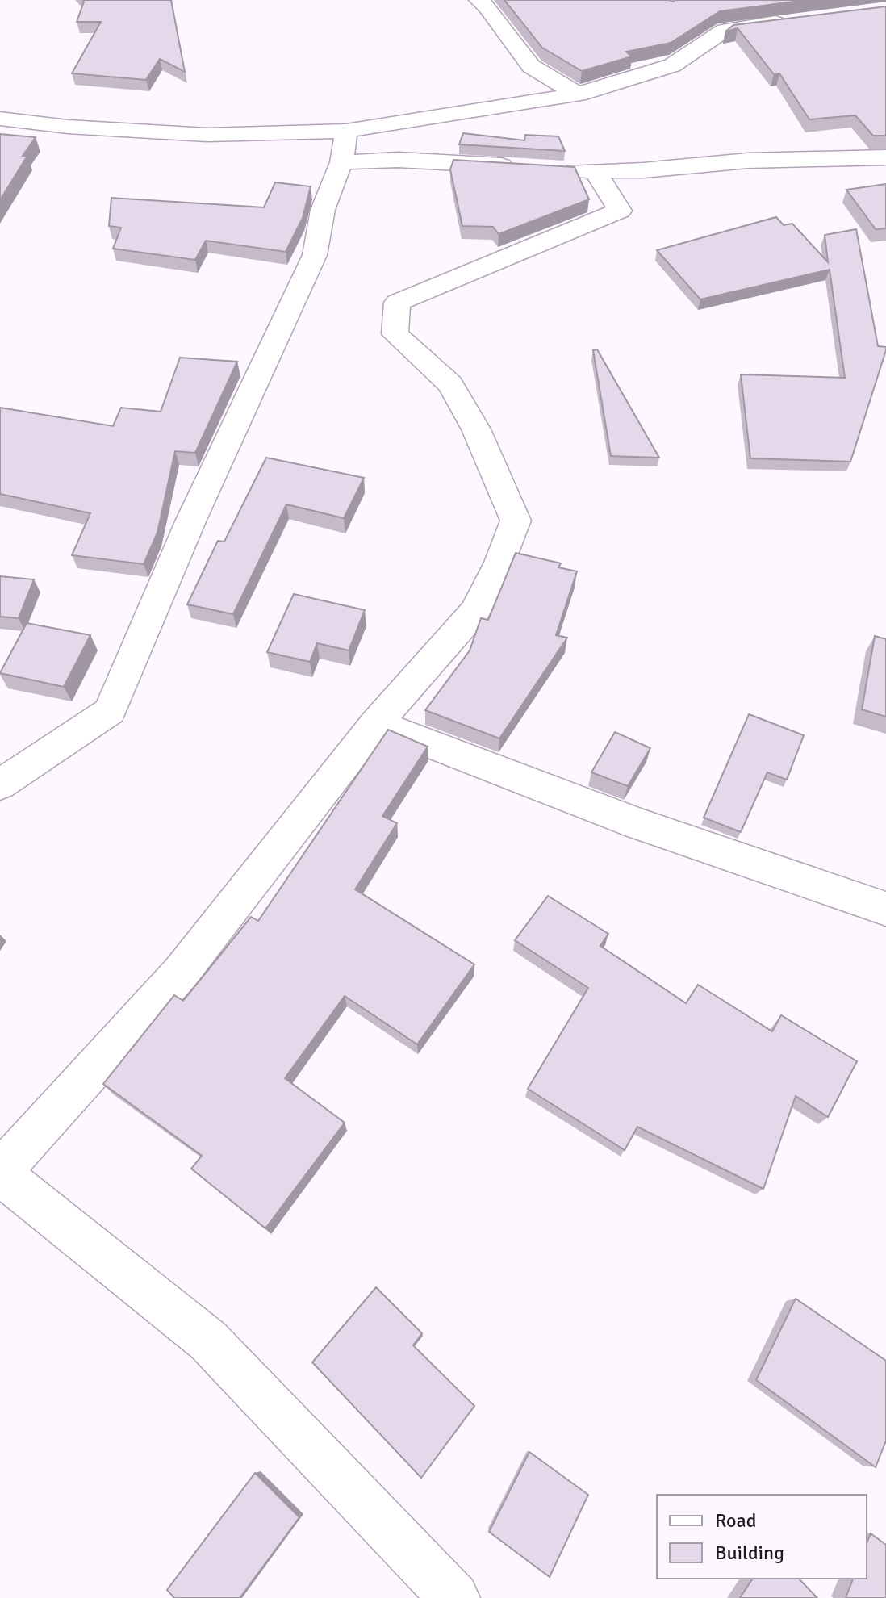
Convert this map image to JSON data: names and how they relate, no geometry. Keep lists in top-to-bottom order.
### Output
{
  "legend": ["Road", "Building"]
}
